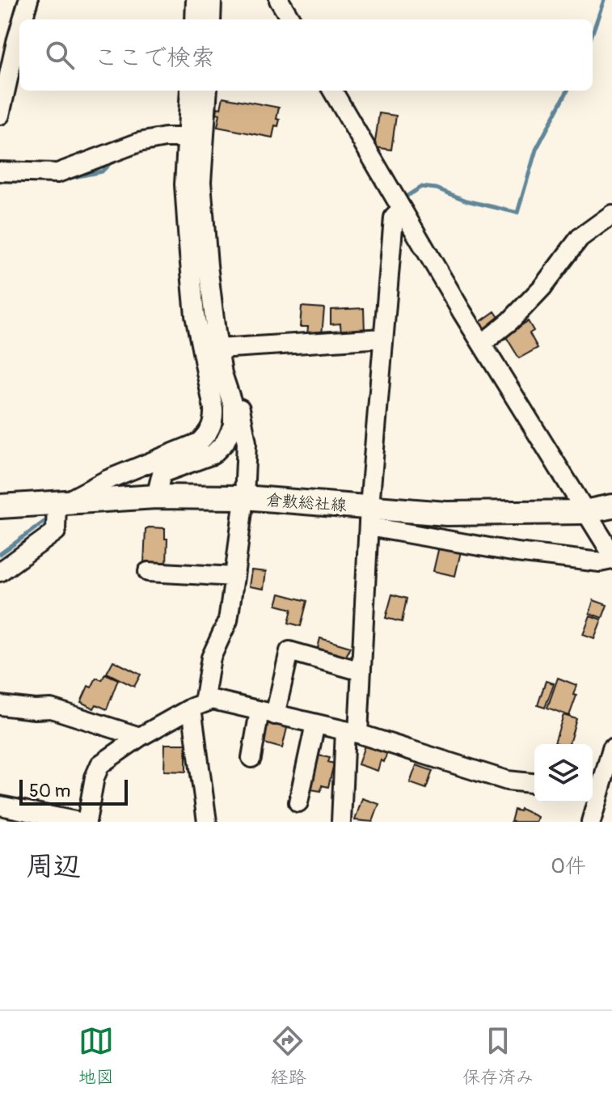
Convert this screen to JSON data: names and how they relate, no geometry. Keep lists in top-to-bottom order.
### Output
{
  "streets": {
    "main road": ["倉敷総社線"]
  },
  "scale_bar": "50 m",
  "page": {
    "search": "ここで検索",
    "scale": "50 m",
    "heading": ["周辺", "0件"],
    "nav": ["地図", "経路", "保存済み"]
  }
}
